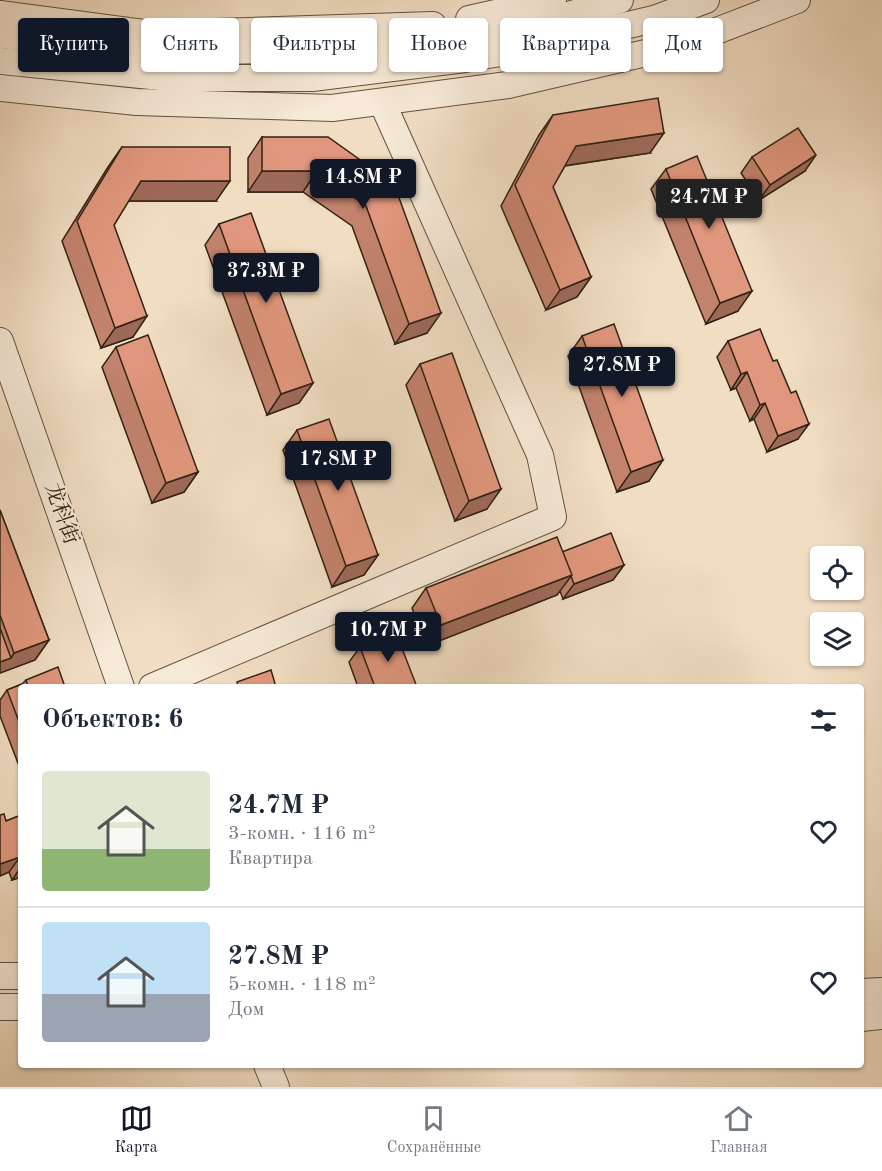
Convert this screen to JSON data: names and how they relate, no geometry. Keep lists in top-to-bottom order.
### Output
{
  "streets": {
    "street": ["龙科街"]
  },
  "page": {
    "chip": [
      "Купить",
      "Снять",
      "Фильтры",
      "Новое",
      "Квартира",
      "Дом"
    ],
    "price": [
      "14.8M ₽",
      "24.7M ₽",
      "37.3M ₽",
      "27.8M ₽",
      "17.8M ₽",
      "10.7M ₽"
    ],
    "heading": "Объектов: 6",
    "list": [
      {
        "name": "24.7M ₽",
        "note": "3-комн. · 116 m² · Квартира"
      },
      {
        "name": "27.8M ₽",
        "note": "5-комн. · 118 m² · Дом"
      }
    ],
    "tabs": ["Карта", "Сохранённые", "Главная"]
  }
}
